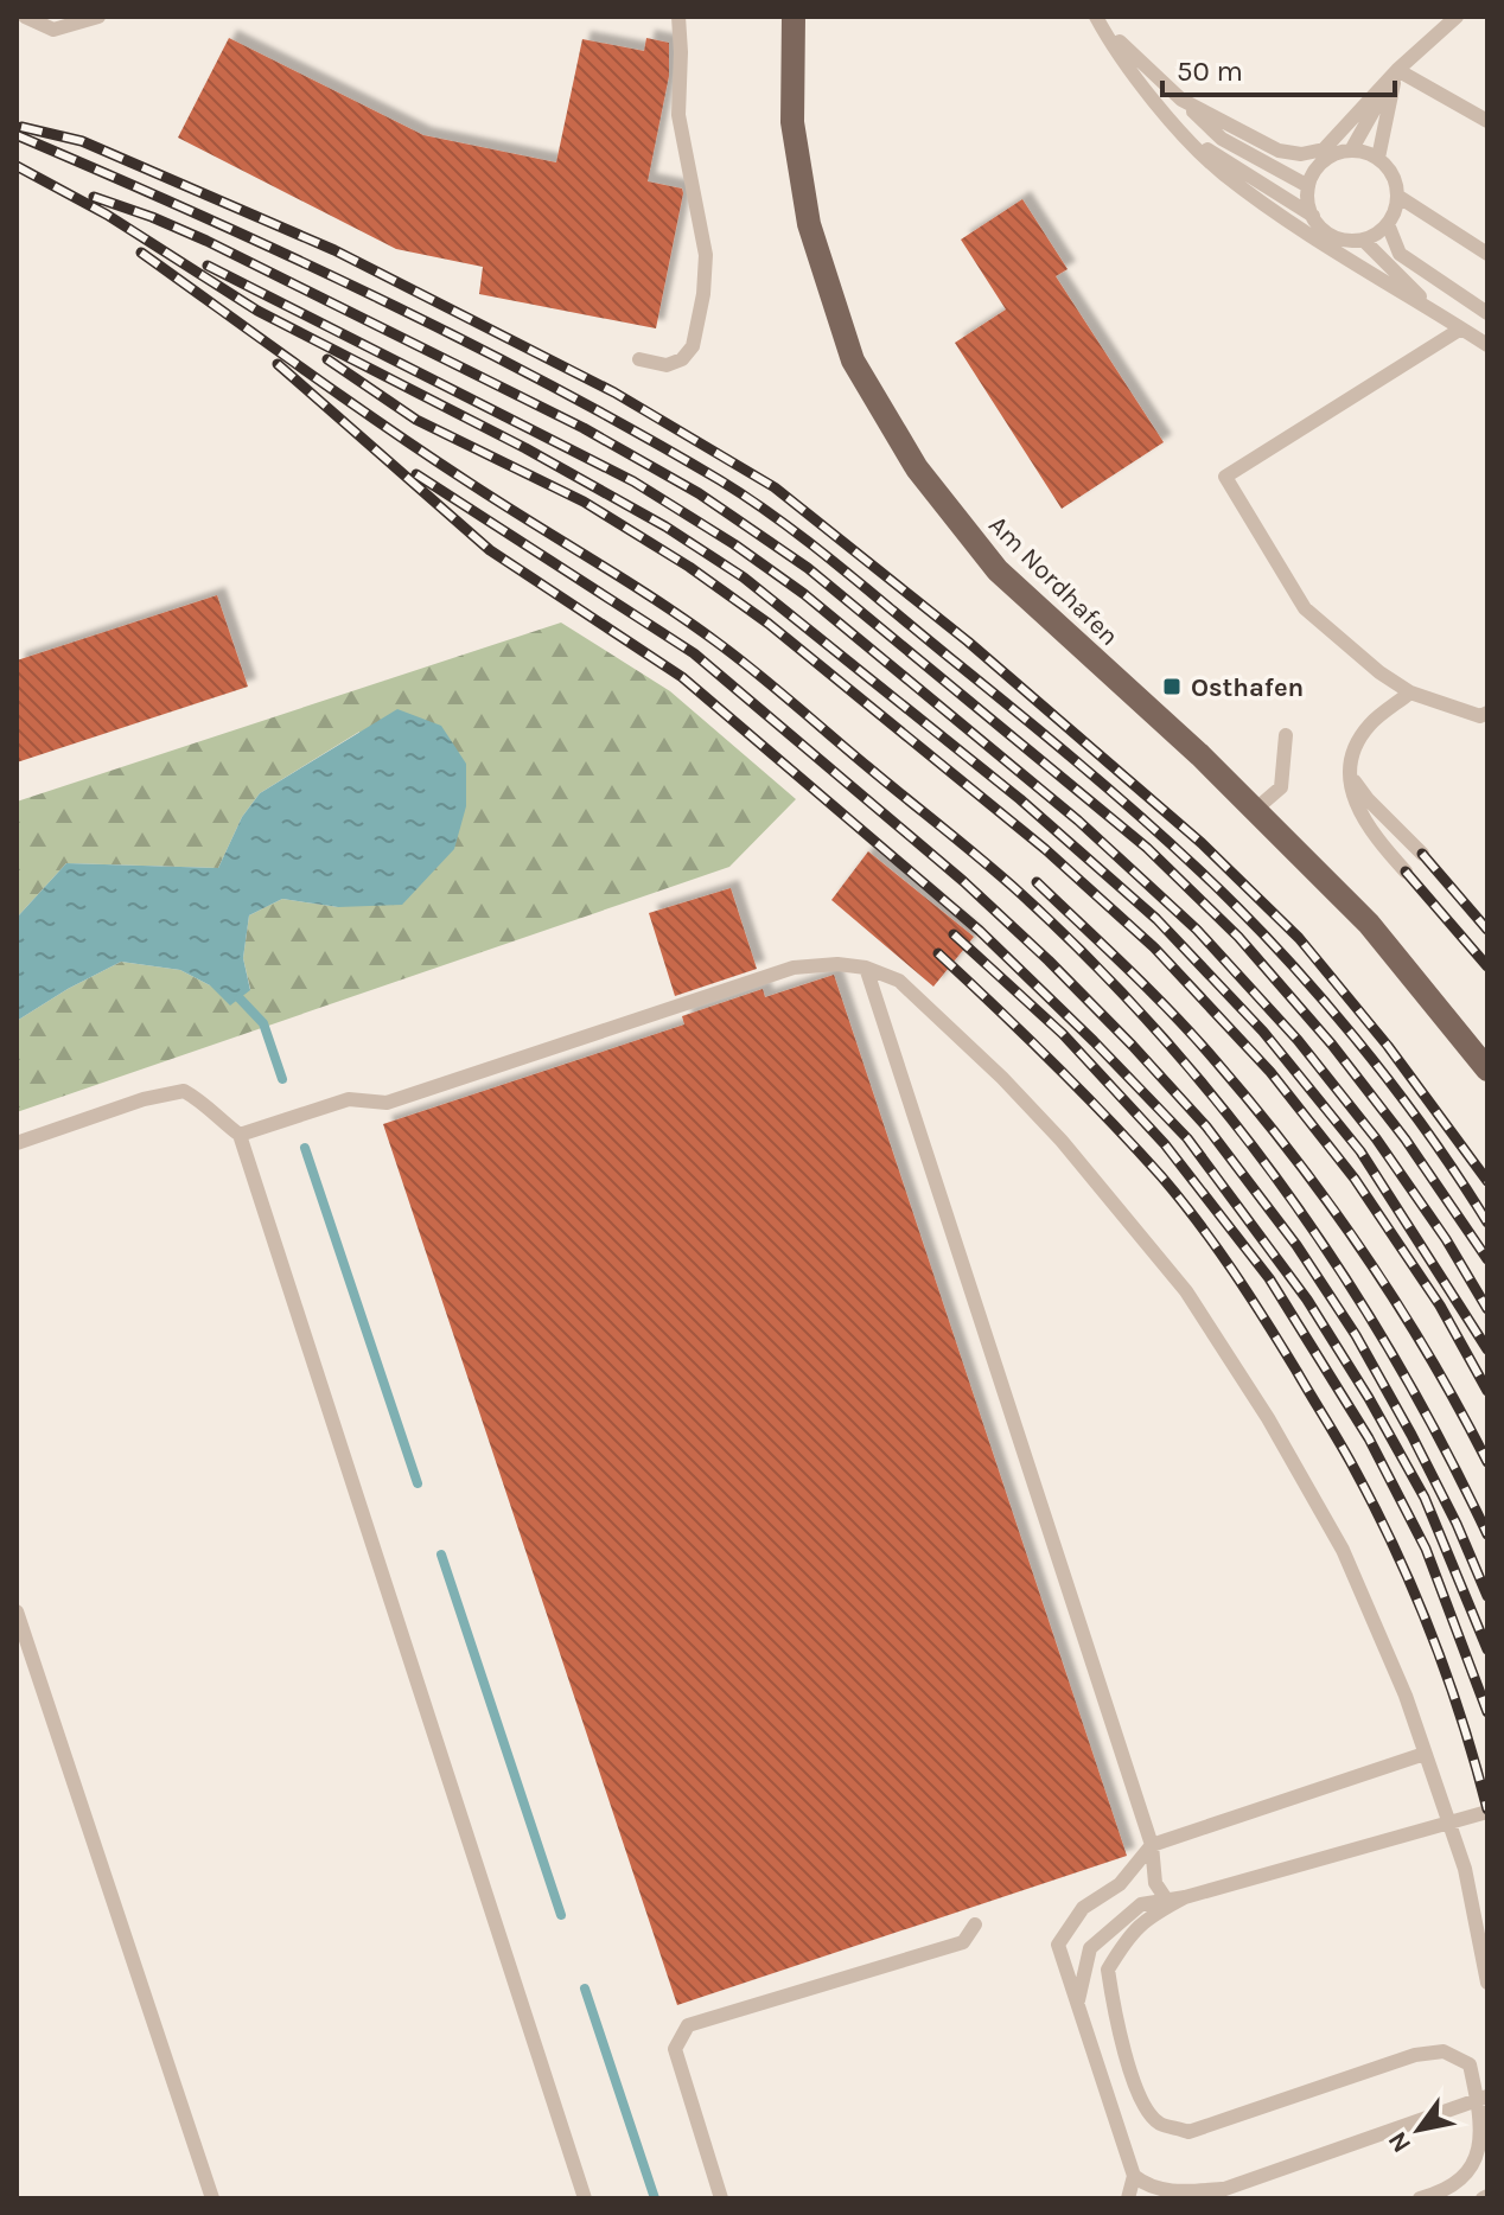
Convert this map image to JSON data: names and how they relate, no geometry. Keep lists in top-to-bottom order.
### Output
{
  "streets": {
    "main road": ["Am Nordhafen"]
  },
  "places": {
    "transit": ["Osthafen"]
  },
  "scale_bar": "50 m",
  "north": "bottom left"
}
